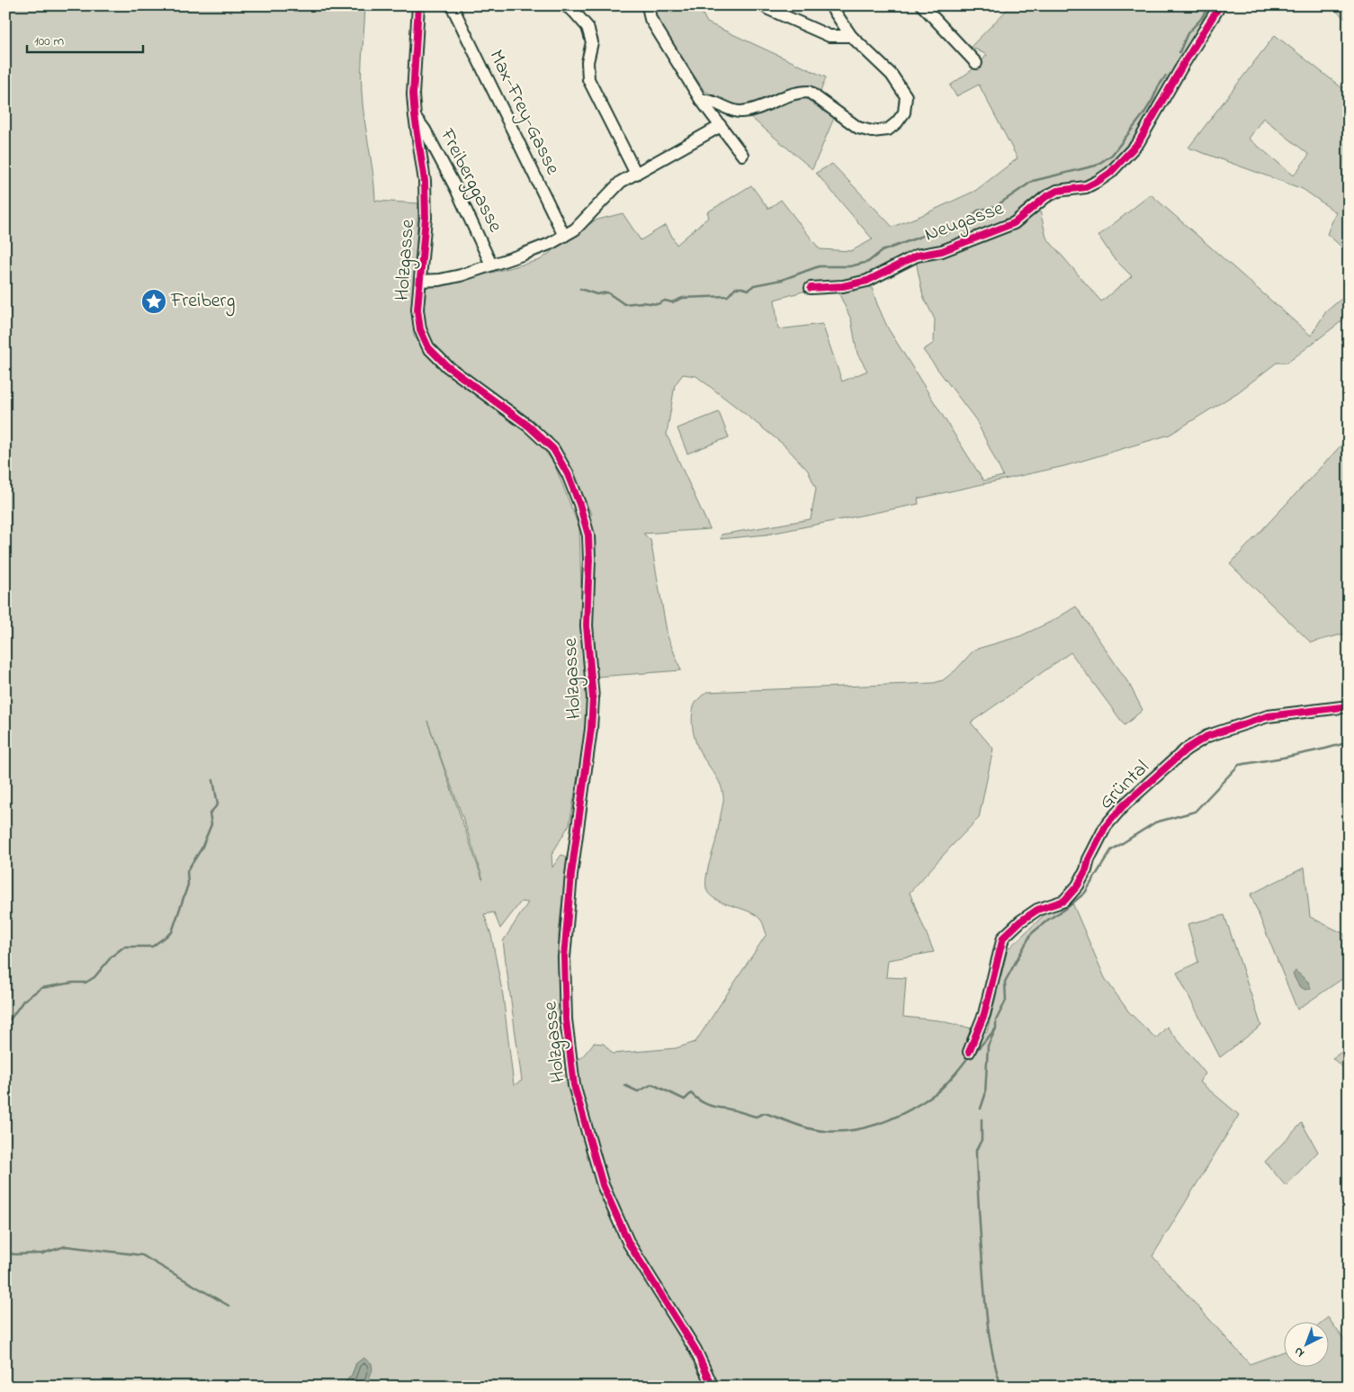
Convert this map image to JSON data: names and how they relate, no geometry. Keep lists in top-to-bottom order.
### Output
{
  "streets": {
    "street": [
      "Max-Frey-Gasse",
      "Freiberggasse",
      "Neugasse",
      "Holzgasse",
      "Grüntal"
    ]
  },
  "crossings": [
    ["Freiberggasse", "Holzgasse"]
  ],
  "places": {
    "place": ["Freiberg"]
  },
  "scale_bar": "100 m",
  "north": "bottom left"
}
